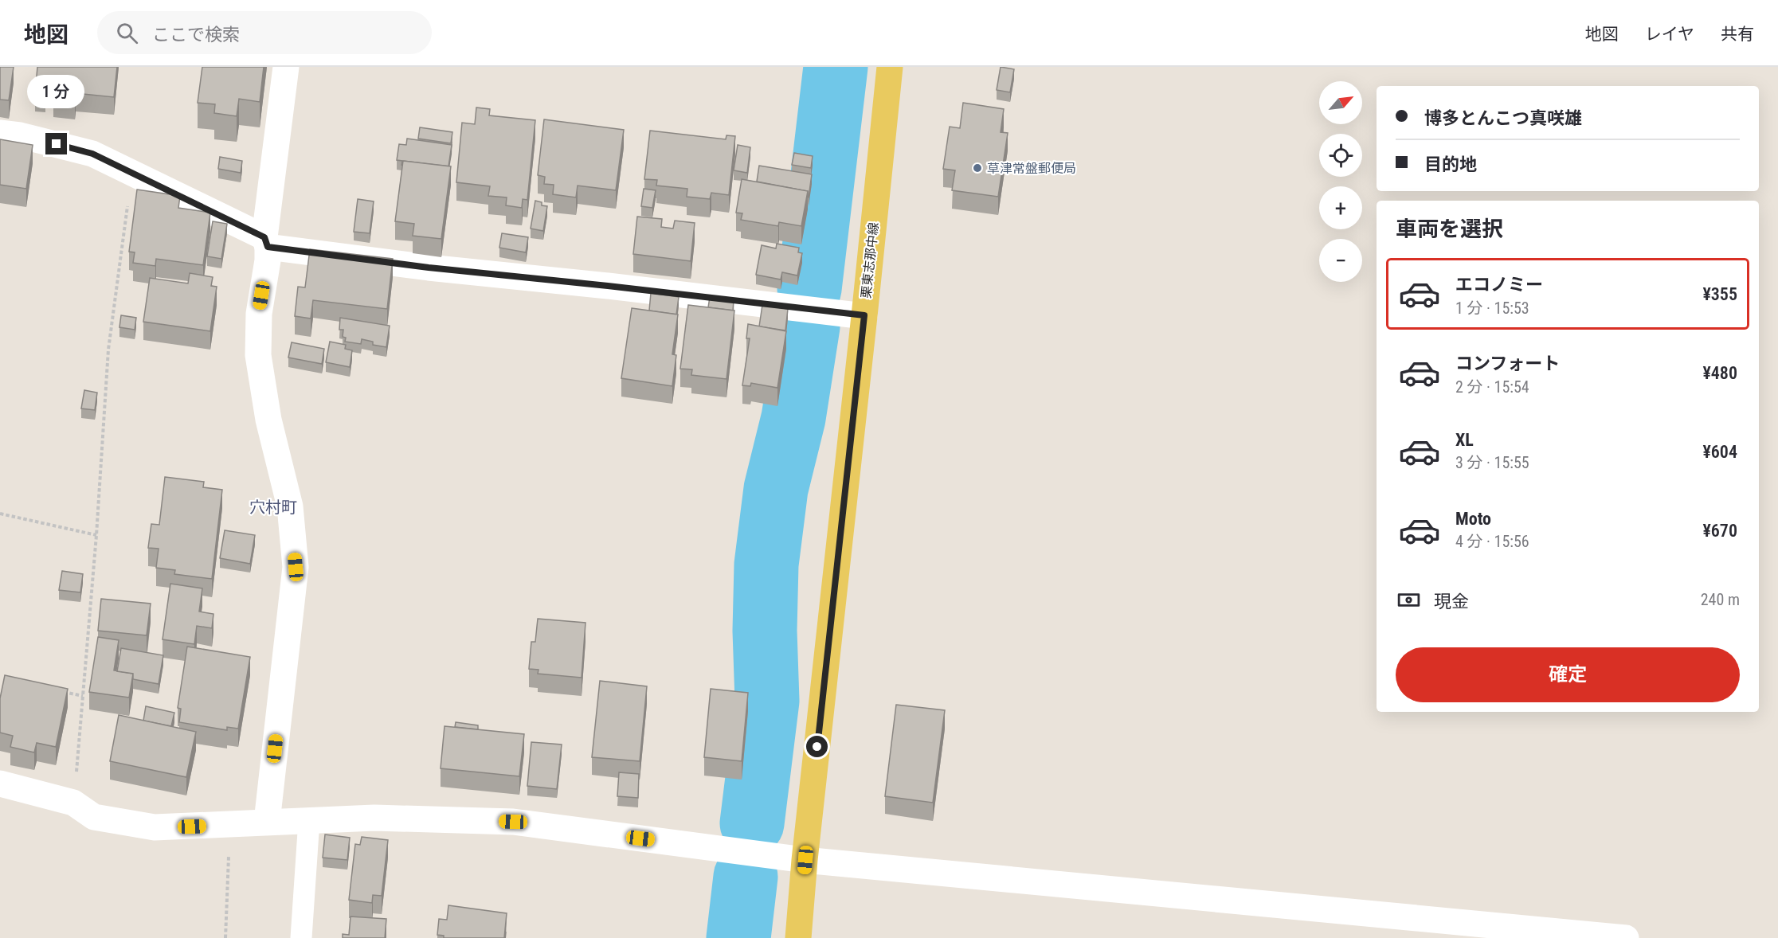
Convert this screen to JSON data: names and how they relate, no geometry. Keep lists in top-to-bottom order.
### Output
{
  "streets": {
    "main road": ["栗東志那中線"]
  },
  "districts": ["穴村町"],
  "places": ["草津常盤郵便局"],
  "north": "top right",
  "page": {
    "header": "地図",
    "search": "ここで検索",
    "nav": ["地図", "レイヤ", "共有"],
    "bubble": "1 分",
    "map_buttons": ["+", "−"],
    "banner": ["博多とんこつ真咲雄", "目的地"],
    "heading": "車両を選択",
    "list": [
      {
        "name": "エコノミー",
        "note": "1 分 · 15:53",
        "value": "¥355"
      },
      {
        "name": "コンフォート",
        "note": "2 分 · 15:54",
        "value": "¥480"
      },
      {
        "name": "XL",
        "note": "3 分 · 15:55",
        "value": "¥604"
      },
      {
        "name": "Moto",
        "note": "4 分 · 15:56",
        "value": "¥670"
      }
    ],
    "pay": ["現金", "240 m"],
    "buttons": "確定"
  }
}
